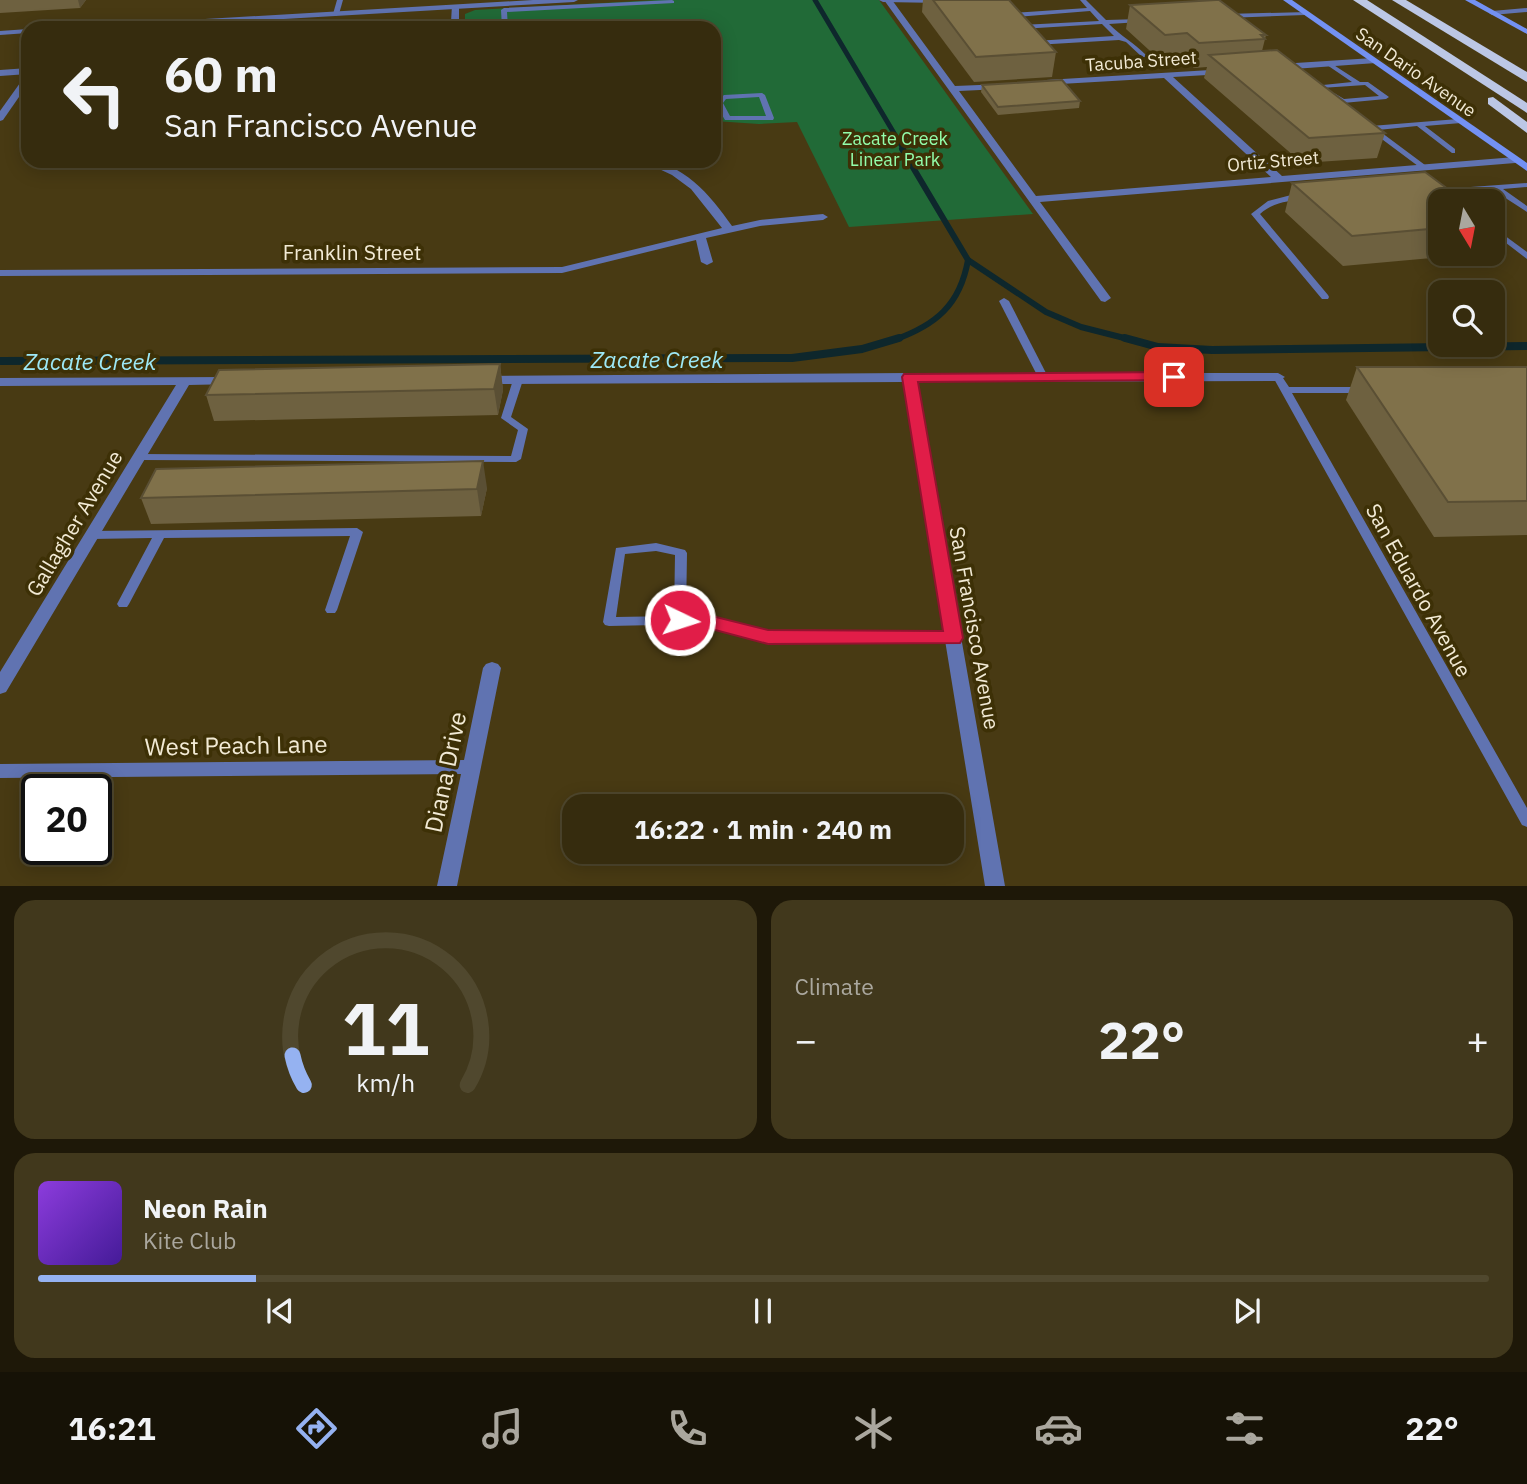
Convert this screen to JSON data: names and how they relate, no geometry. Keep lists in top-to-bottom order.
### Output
{
  "streets": {
    "main road": ["San Dario Avenue"],
    "street": [
      "Tacuba Street",
      "Ortiz Street",
      "Franklin Street",
      "Gallagher Avenue",
      "San Francisco Avenue",
      "West Peach Lane",
      "Diana Drive"
    ],
    "lane": ["San Eduardo Avenue"]
  },
  "crossings": [
    ["San Dario Avenue", "Ortiz Street"],
    ["West Peach Lane", "Diana Drive"]
  ],
  "water": ["Zacate Creek"],
  "parks": ["Zacate Creek Linear Park"],
  "north": "bottom",
  "page": {
    "turn": ["60 m", "San Francisco Avenue"],
    "limit": "20",
    "trip": "16:22 · 1 min · 240 m",
    "tile": "Climate",
    "heat": ["−", "22°", "+"],
    "song": ["Neon Rain", "Kite Club"],
    "tabs": ["16:21", "22°"],
    "gauge": ["11", "km/h"]
  }
}
